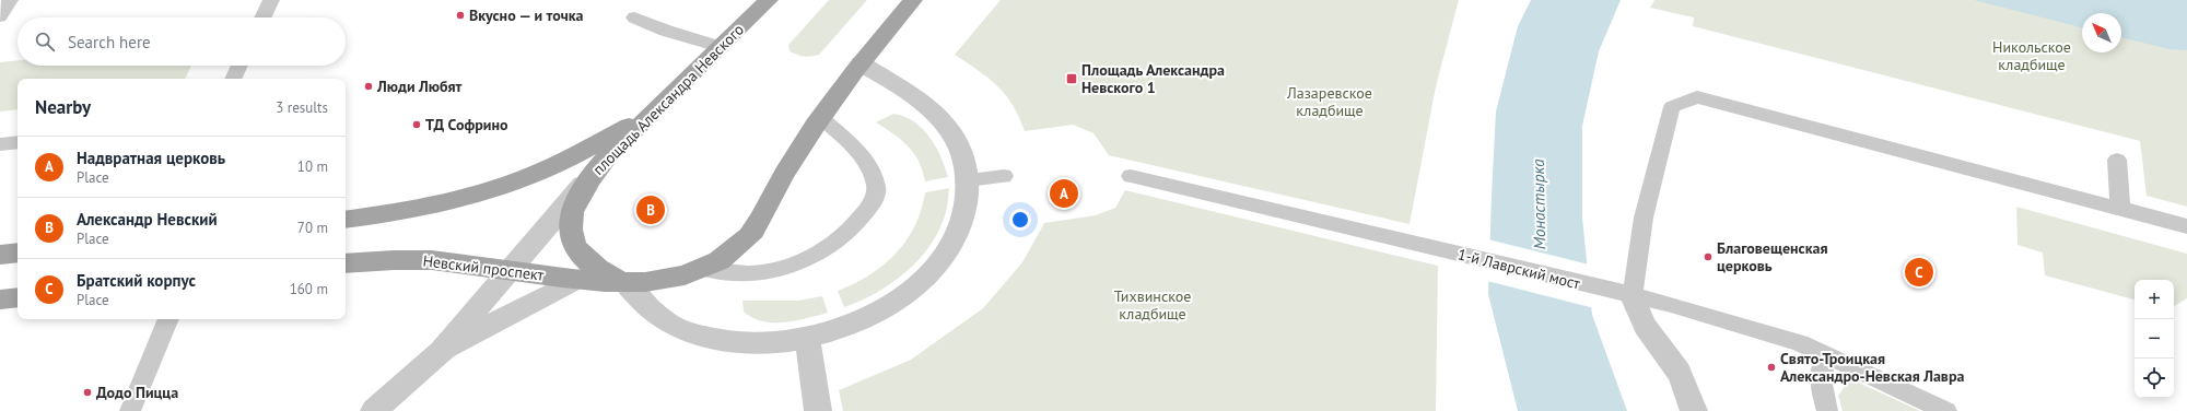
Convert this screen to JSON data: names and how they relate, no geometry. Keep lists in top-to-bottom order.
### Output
{
  "streets": {
    "main road": ["площадь Александра Невского", "Невский проспект"],
    "lane": ["1-й Лаврский мост"]
  },
  "crossings": [
    ["площадь Александра Невского", "Невский проспект"]
  ],
  "water": ["Монастырка"],
  "parks": ["Никольское кладбище", "Лазаревское кладбище", "Тихвинское кладбище"],
  "places": {
    "other": [
      "Вкусно — и точка",
      "Люди Любят",
      "ТД Софрино",
      "Благовещенская церковь",
      "Свято-Троицкая Александро-Невская Лавра",
      "Додо Пицца"
    ],
    "transit": ["Площадь Александра Невского 1"]
  },
  "north": "top left",
  "page": {
    "search": "Search here",
    "heading": ["Nearby", "3 results"],
    "list": [
      {
        "mark": "A",
        "name": "Надвратная церковь",
        "note": "Place",
        "value": "10 m"
      },
      {
        "mark": "B",
        "name": "Александр Невский",
        "note": "Place",
        "value": "70 m"
      },
      {
        "mark": "C",
        "name": "Братский корпус",
        "note": "Place",
        "value": "160 m"
      }
    ],
    "pins": ["A", "B", "C"],
    "map_buttons": ["+", "−"]
  }
}
